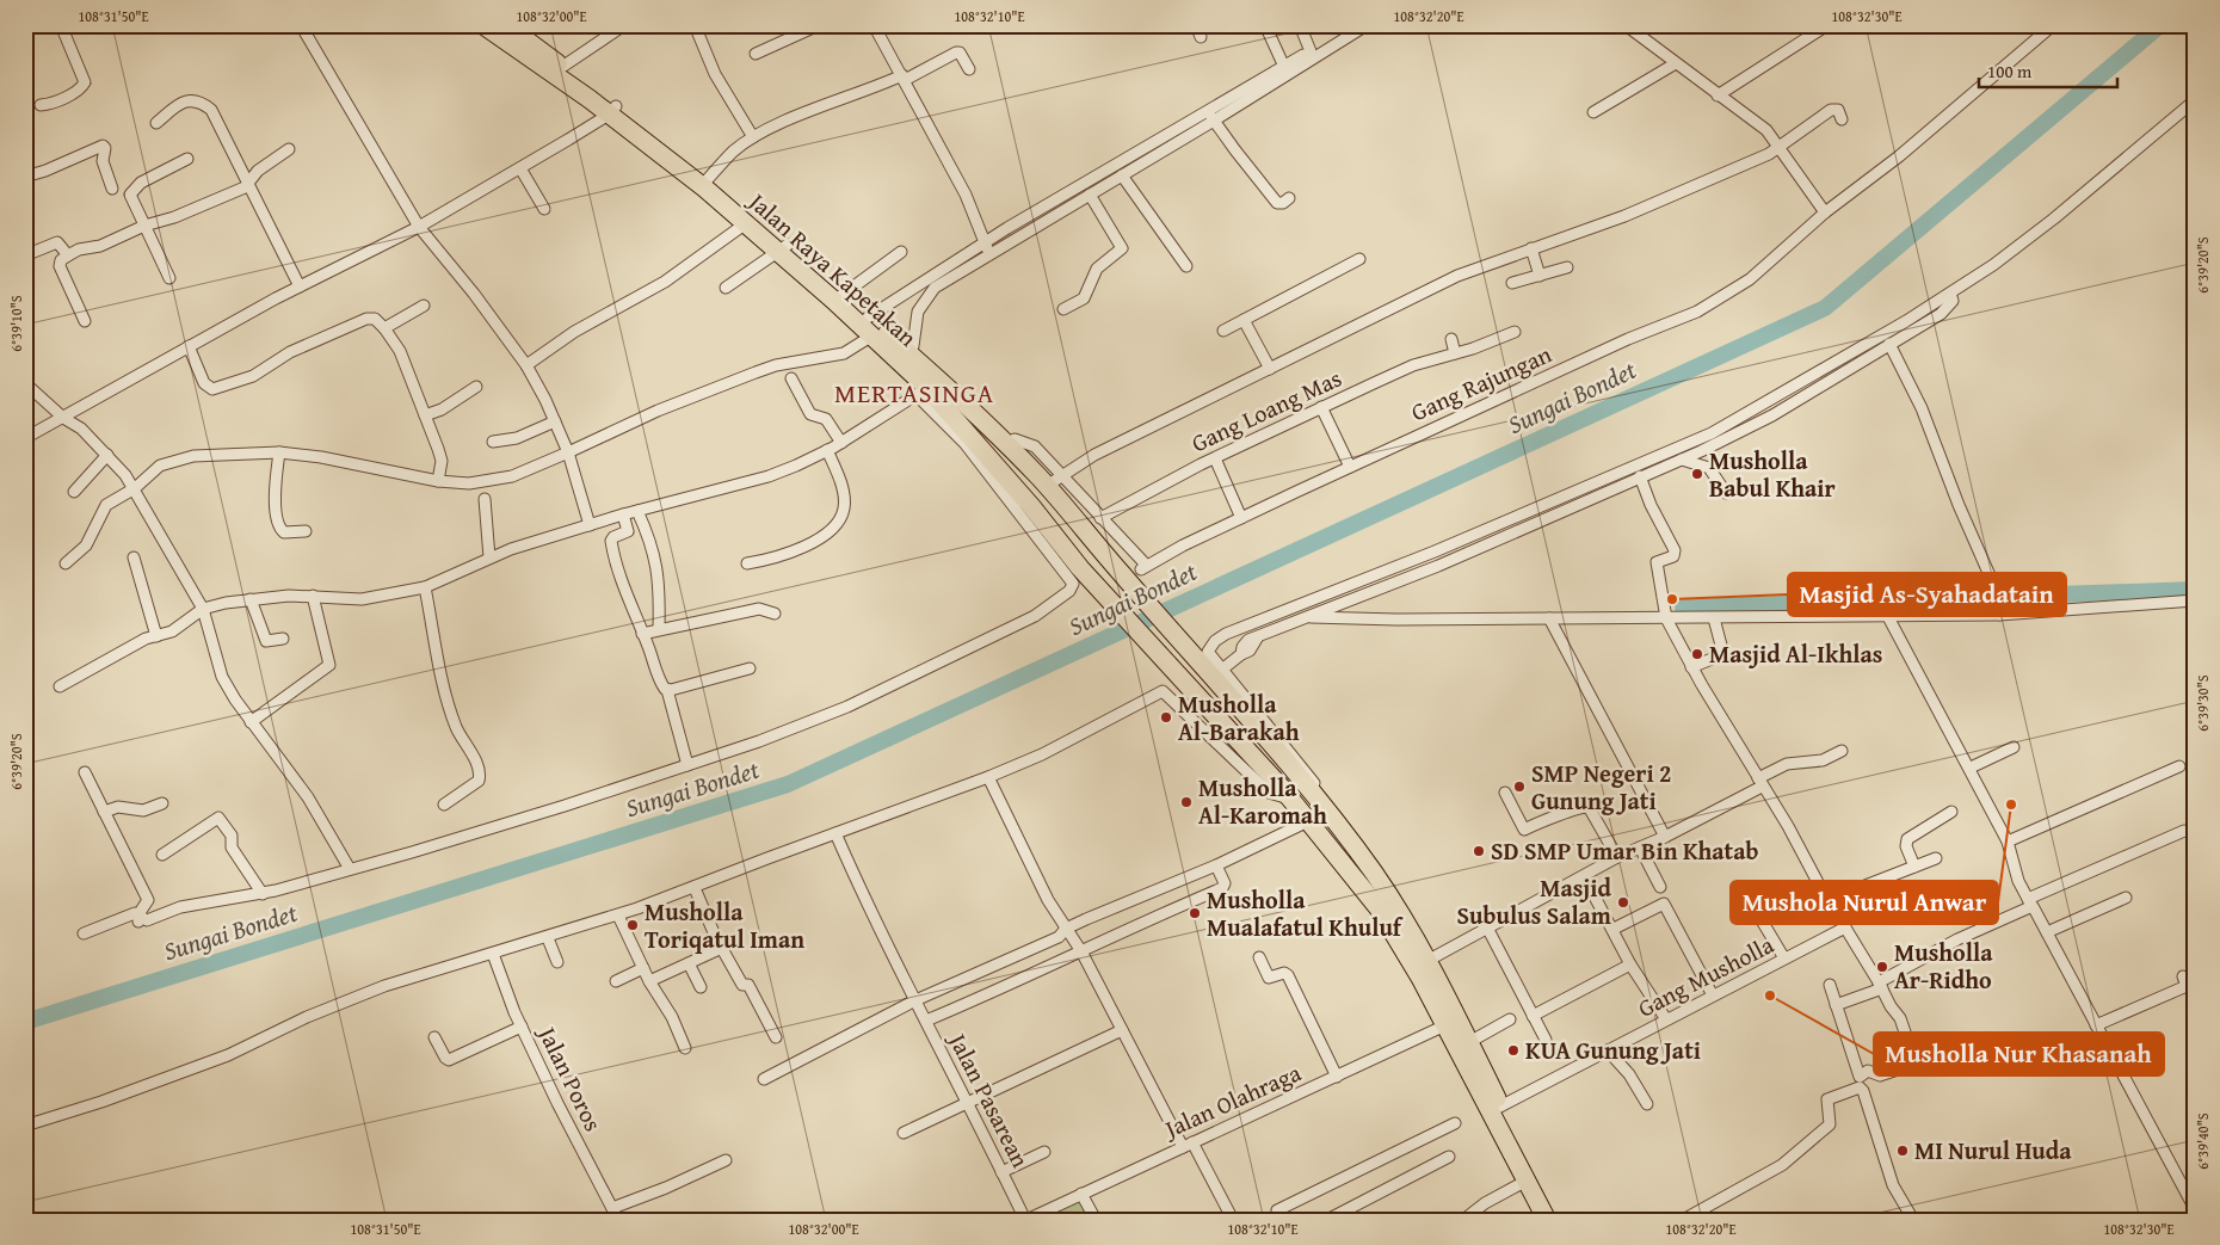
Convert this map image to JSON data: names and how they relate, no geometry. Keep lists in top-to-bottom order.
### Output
{
  "streets": {
    "highway": ["Jalan Raya Kapetakan"],
    "street": [
      "Gang Rajungan",
      "Gang Loang Mas",
      "Gang Musholla",
      "Jalan Poros",
      "Jalan Pasarean",
      "Jalan Olahraga"
    ]
  },
  "crossings": [
    ["Jalan Pasarean", "Jalan Olahraga"]
  ],
  "districts": ["MERTASINGA"],
  "water": ["Sungai Bondet"],
  "places": [
    "Musholla Babul Khair",
    "Masjid As-Syahadatain",
    "Masjid Al-Ikhlas",
    "Musholla Al-Barakah",
    "SMP Negeri 2 Gunung Jati",
    "Musholla Al-Karomah",
    "Mushola Nurul Anwar",
    "SD SMP Umar Bin Khatab",
    "Masjid Subulus Salam",
    "Musholla Mualafatul Khuluf",
    "Musholla Toriqatul Iman",
    "Musholla Ar-Ridho",
    "Musholla Nur Khasanah",
    "KUA Gunung Jati",
    "MI Nurul Huda"
  ],
  "scale_bar": "100 m",
  "coordinates": [
    "108°31'50\"E",
    "108°32'00\"E",
    "108°32'10\"E",
    "108°32'20\"E",
    "108°32'30\"E",
    "6°39'20\"S",
    "6°39'10\"S",
    "6°39'30\"S",
    "6°39'40\"S"
  ]
}
